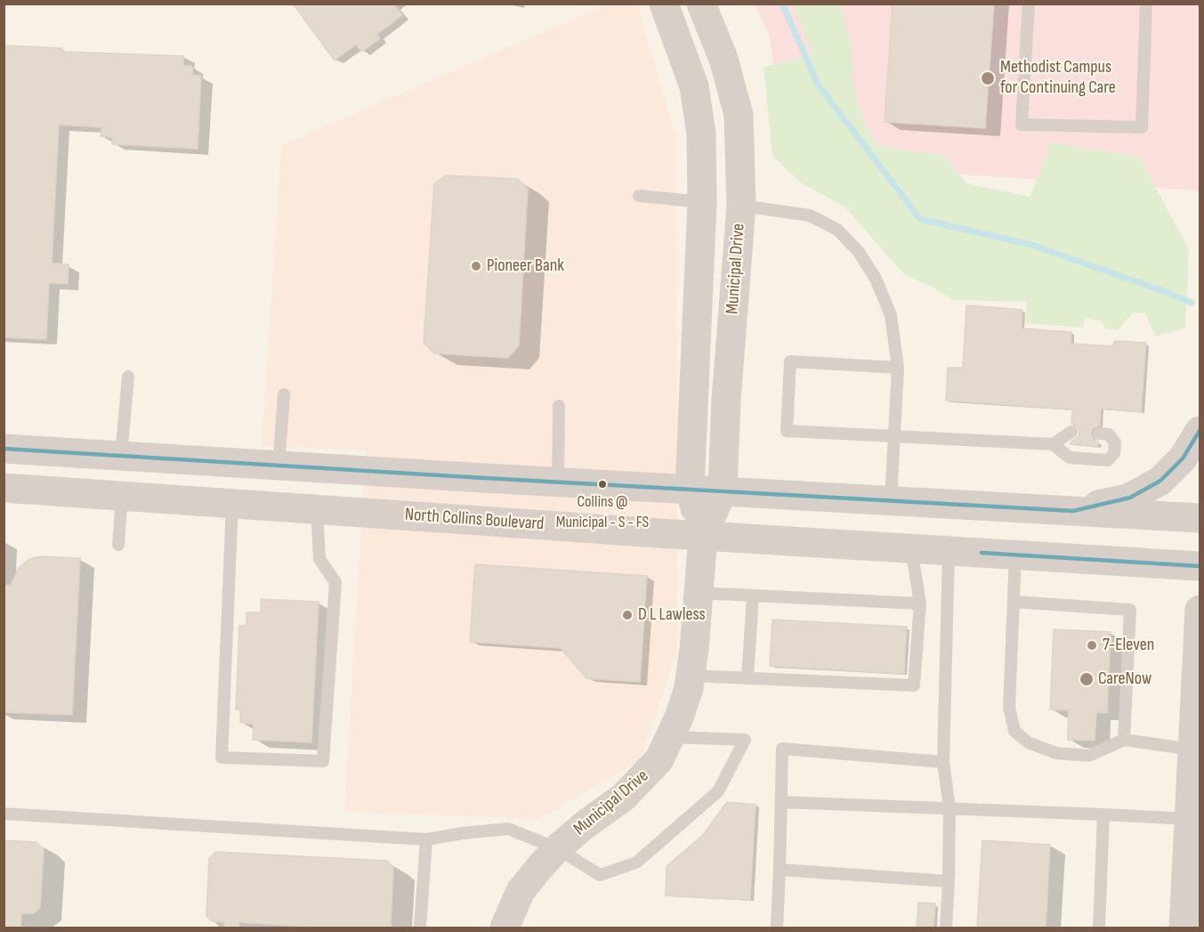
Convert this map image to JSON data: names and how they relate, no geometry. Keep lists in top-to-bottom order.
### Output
{
  "streets": {
    "main road": ["Municipal Drive", "North Collins Boulevard"]
  },
  "crossings": [
    ["Municipal Drive", "North Collins Boulevard"]
  ],
  "places": [
    "Methodist Campus for Continuing Care",
    "Pioneer Bank",
    "Collins @ Municipal - S - FS",
    "D L Lawless",
    "7-Eleven",
    "CareNow"
  ]
}
